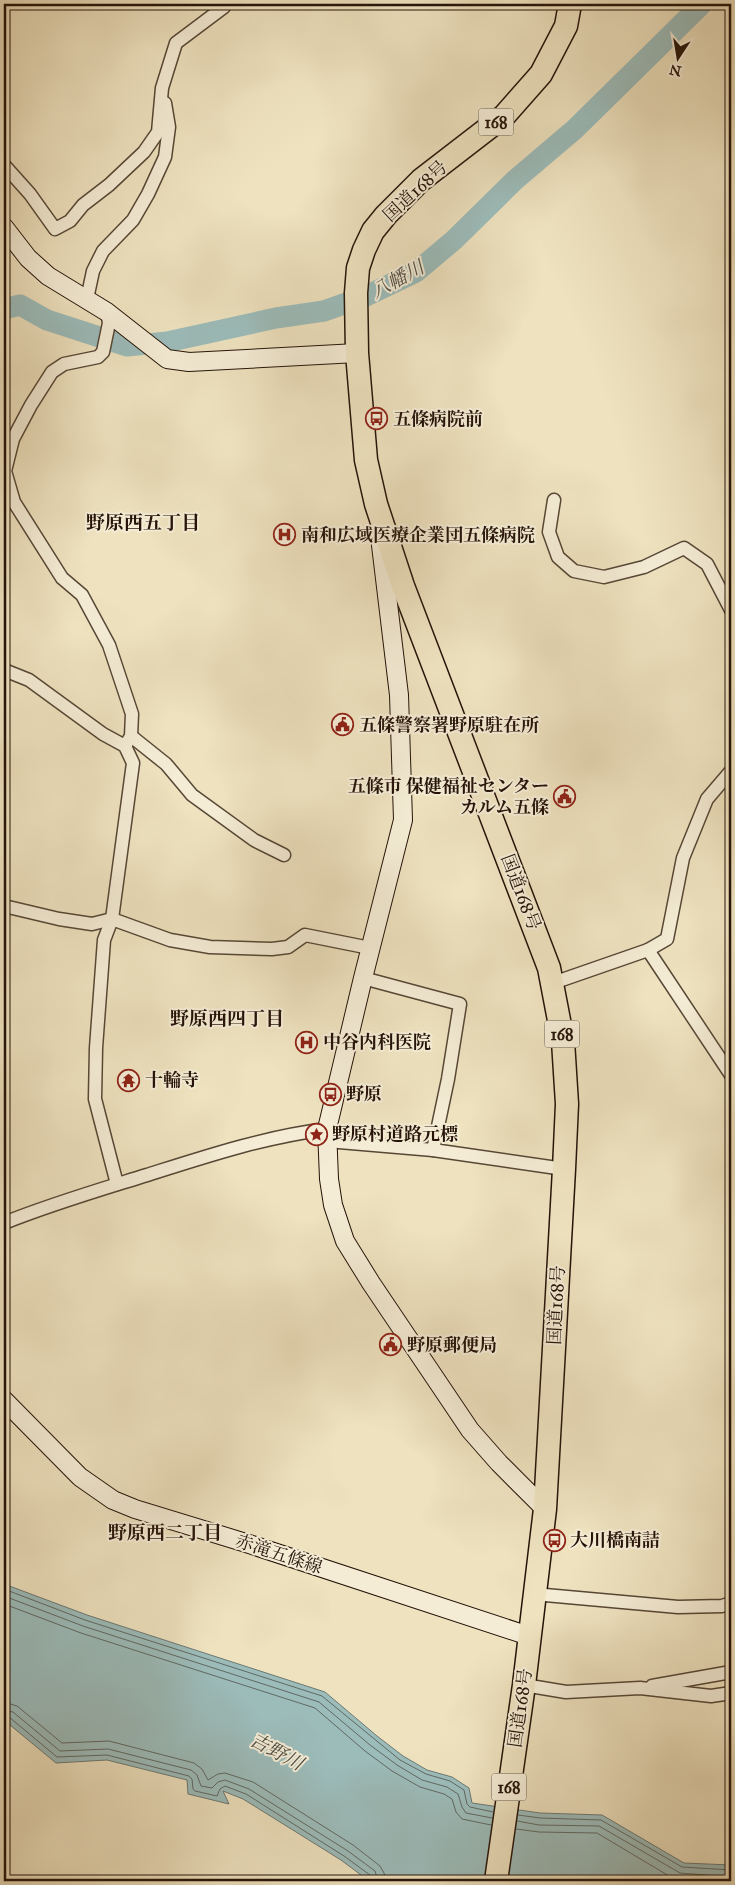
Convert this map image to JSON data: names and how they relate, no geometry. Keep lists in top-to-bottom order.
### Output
{
  "streets": {
    "highway": ["168", "国道168号"],
    "street": ["赤滝五條線"]
  },
  "crossings": [
    ["国道168号", "赤滝五條線"]
  ],
  "districts": ["野原西五丁目", "野原西四丁目", "野原西二丁目"],
  "water": ["八幡川", "吉野川"],
  "places": {
    "bus stop": ["五條病院前", "野原", "大川橋南詰"],
    "hospital": ["南和広域医療企業団五條病院", "中谷内科医院"],
    "public building": ["五條警察署野原駐在所", "五條市 保健福祉センター カルム五條", "野原郵便局"],
    "temple": ["十輪寺"],
    "place": ["野原村道路元標"]
  },
  "north": "bottom"
}
